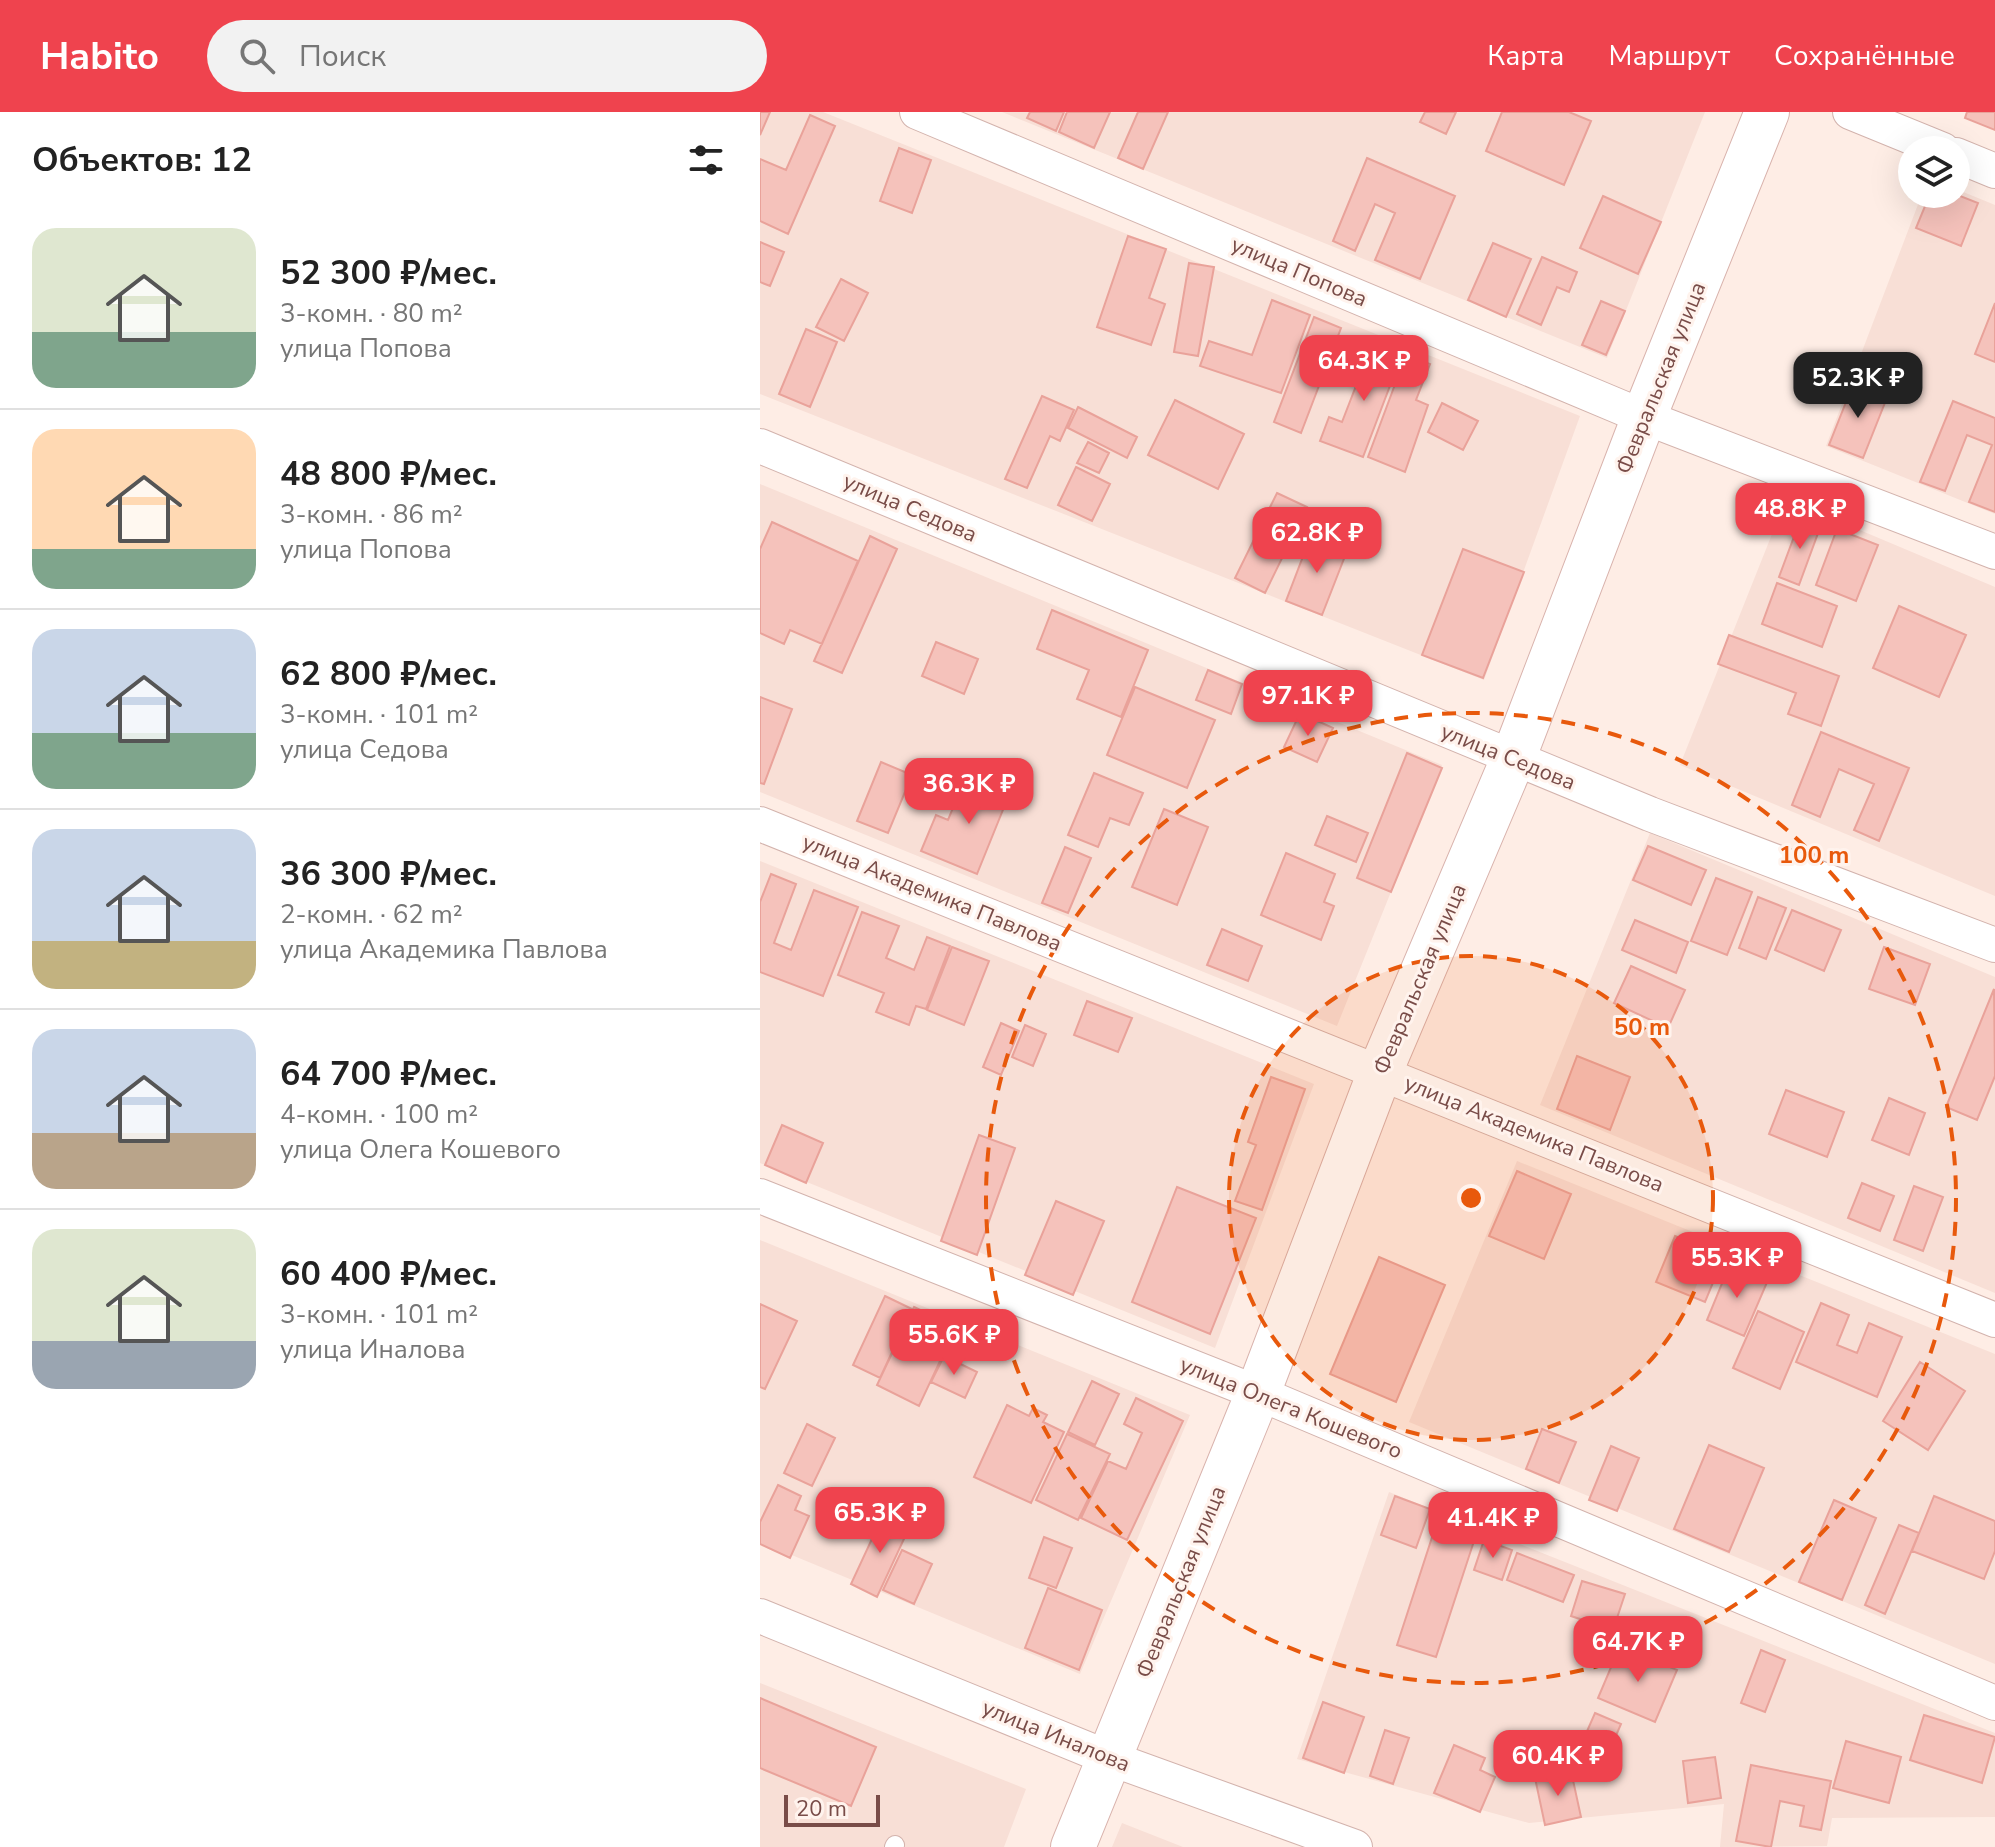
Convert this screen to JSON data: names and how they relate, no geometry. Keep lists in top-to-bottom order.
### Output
{
  "streets": {
    "street": [
      "улица Попова",
      "Февральская улица",
      "улица Седова",
      "улица Академика Павлова",
      "улица Олега Кошевого",
      "улица Иналова"
    ]
  },
  "crossings": [
    ["улица Попова", "Февральская улица"],
    ["Февральская улица", "улица Седова"],
    ["Февральская улица", "улица Академика Павлова"],
    ["Февральская улица", "улица Олега Кошевого"],
    ["Февральская улица", "улица Иналова"]
  ],
  "scale_bar": "20 m",
  "page": {
    "header": "Habito",
    "search": "Поиск",
    "nav": ["Карта", "Маршрут", "Сохранённые"],
    "heading": "Объектов: 12",
    "list": [
      {
        "name": "52 300 ₽/мес.",
        "note": "3-комн. · 80 m² · улица Попова"
      },
      {
        "name": "48 800 ₽/мес.",
        "note": "3-комн. · 86 m² · улица Попова"
      },
      {
        "name": "62 800 ₽/мес.",
        "note": "3-комн. · 101 m² · улица Седова"
      },
      {
        "name": "36 300 ₽/мес.",
        "note": "2-комн. · 62 m² · улица Академика Павлова"
      },
      {
        "name": "64 700 ₽/мес.",
        "note": "4-комн. · 100 m² · улица Олега Кошевого"
      },
      {
        "name": "60 400 ₽/мес.",
        "note": "3-комн. · 101 m² · улица Иналова"
      }
    ],
    "price": [
      "64.3K ₽",
      "52.3K ₽",
      "48.8K ₽",
      "62.8K ₽",
      "97.1K ₽",
      "36.3K ₽",
      "55.3K ₽",
      "55.6K ₽",
      "65.3K ₽",
      "41.4K ₽",
      "64.7K ₽",
      "60.4K ₽"
    ],
    "scale": "20 m"
  },
  "rings": ["100 m", "50 m"]
}
